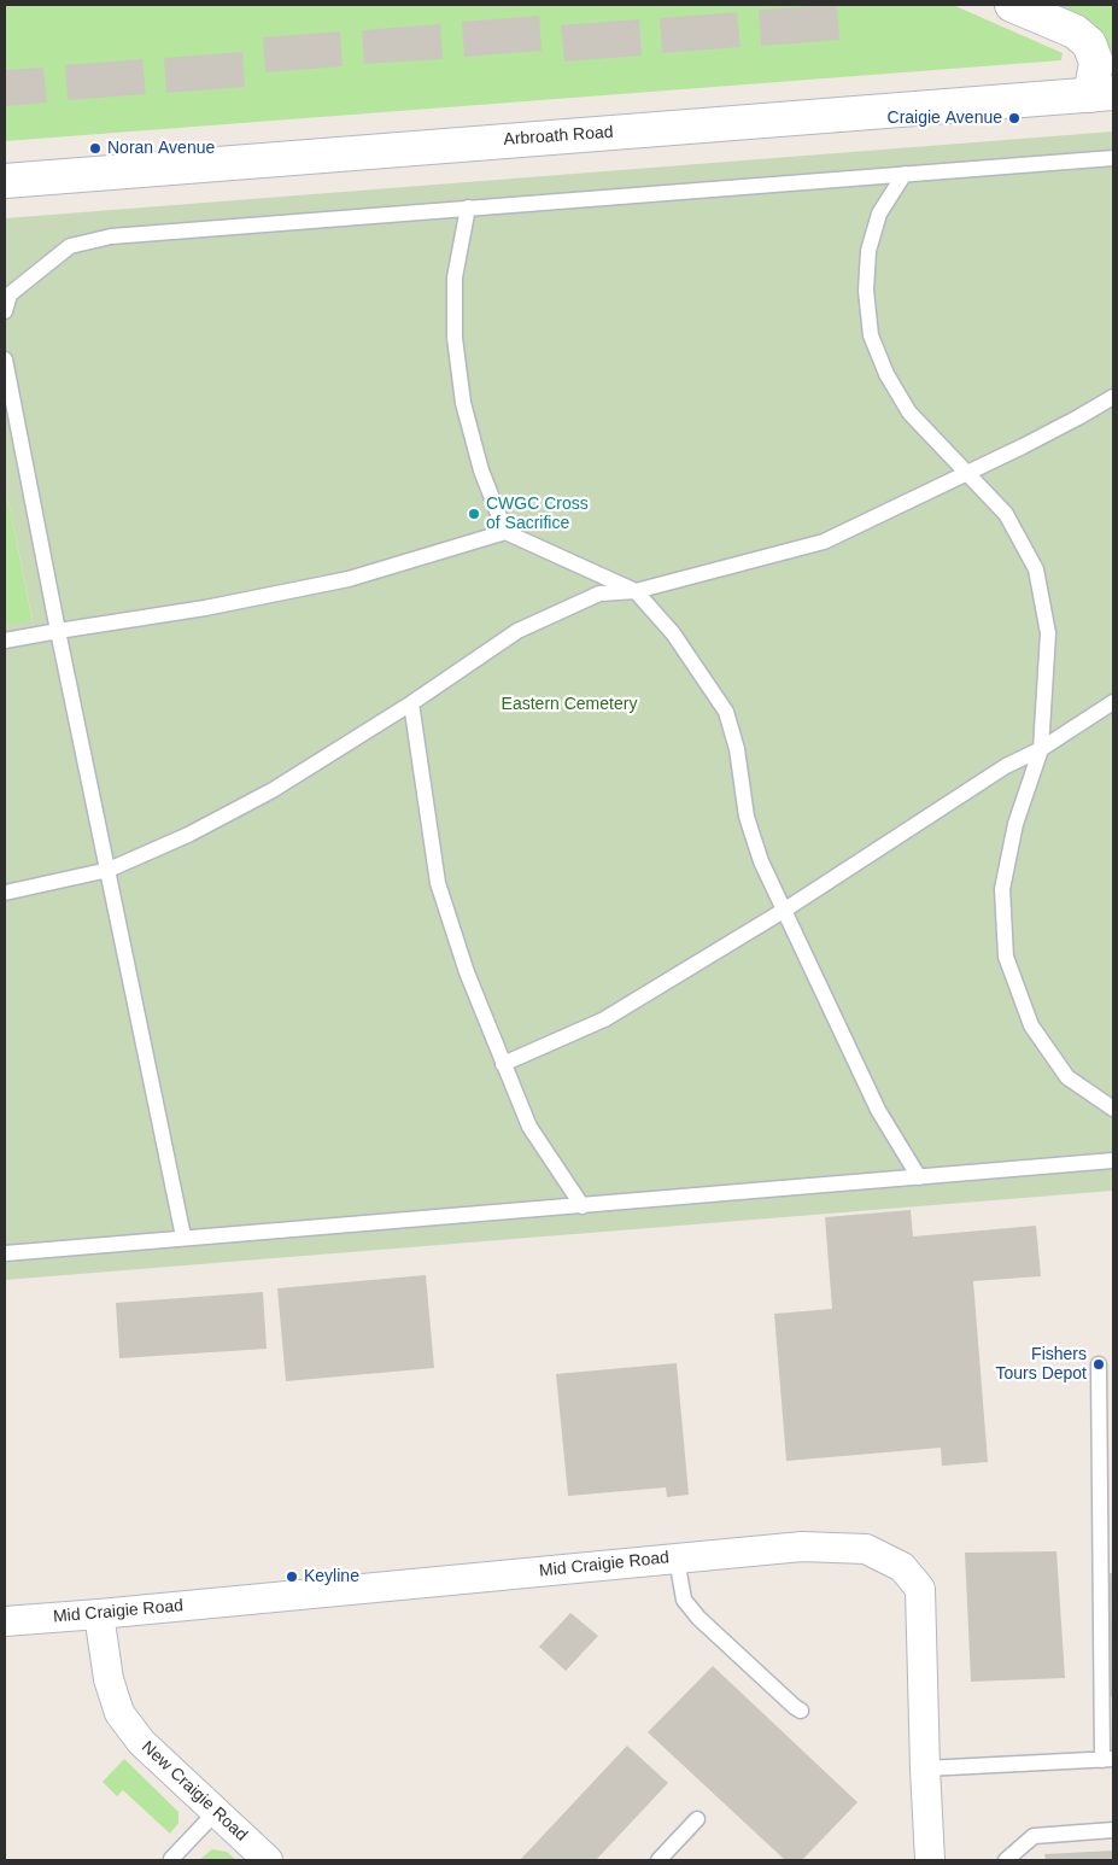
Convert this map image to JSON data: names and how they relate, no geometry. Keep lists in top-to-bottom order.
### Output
{
  "streets": {
    "main road": ["Arbroath Road"],
    "street": ["Mid Craigie Road", "New Craigie Road"]
  },
  "crossings": [
    ["Mid Craigie Road", "New Craigie Road"]
  ],
  "parks": ["Eastern Cemetery"],
  "places": [
    "Craigie Avenue",
    "Noran Avenue",
    "CWGC Cross of Sacrifice",
    "Fishers Tours Depot",
    "Keyline"
  ]
}
